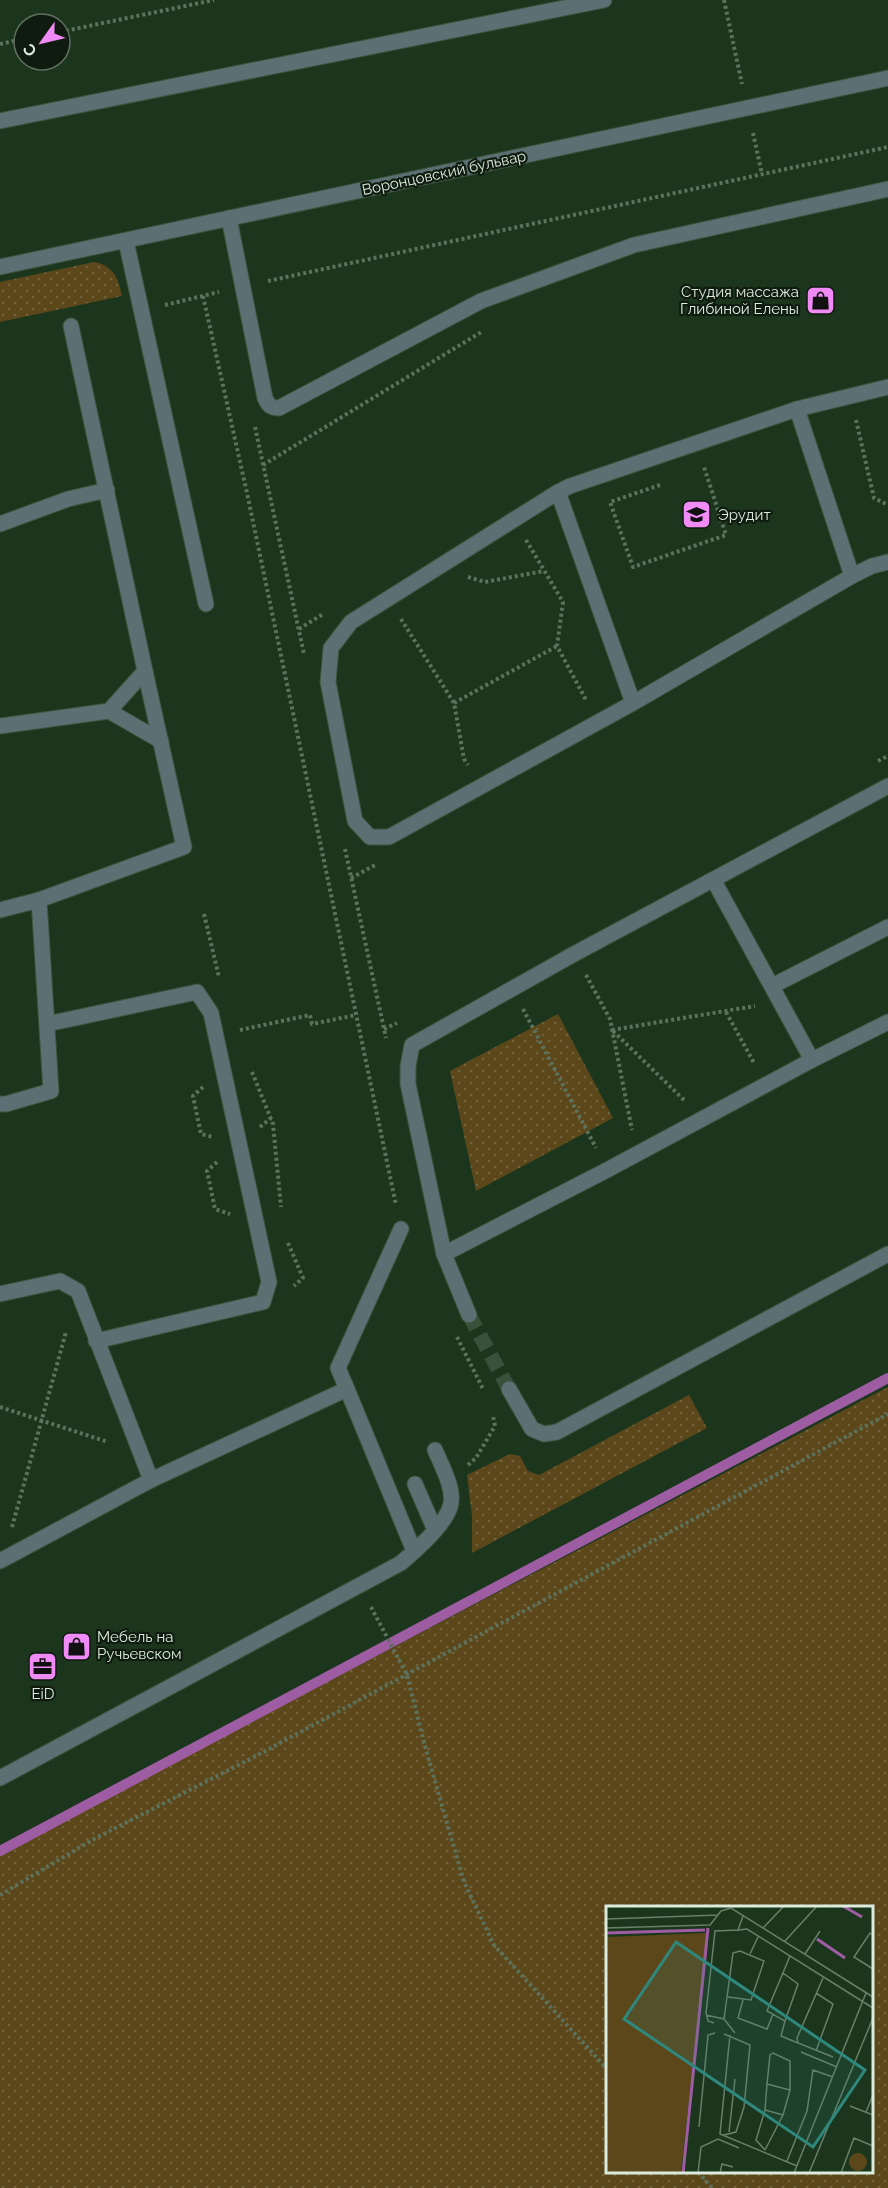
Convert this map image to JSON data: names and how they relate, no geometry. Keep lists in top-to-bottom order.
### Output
{
  "streets": {
    "street": ["Воронцовский бульвар"]
  },
  "places": {
    "shop": ["Студия массажа Глибиной Елены", "Мебель на Ручьевском"],
    "school or university": ["Эрудит"],
    "office": ["EiD"]
  },
  "north": "bottom left"
}
